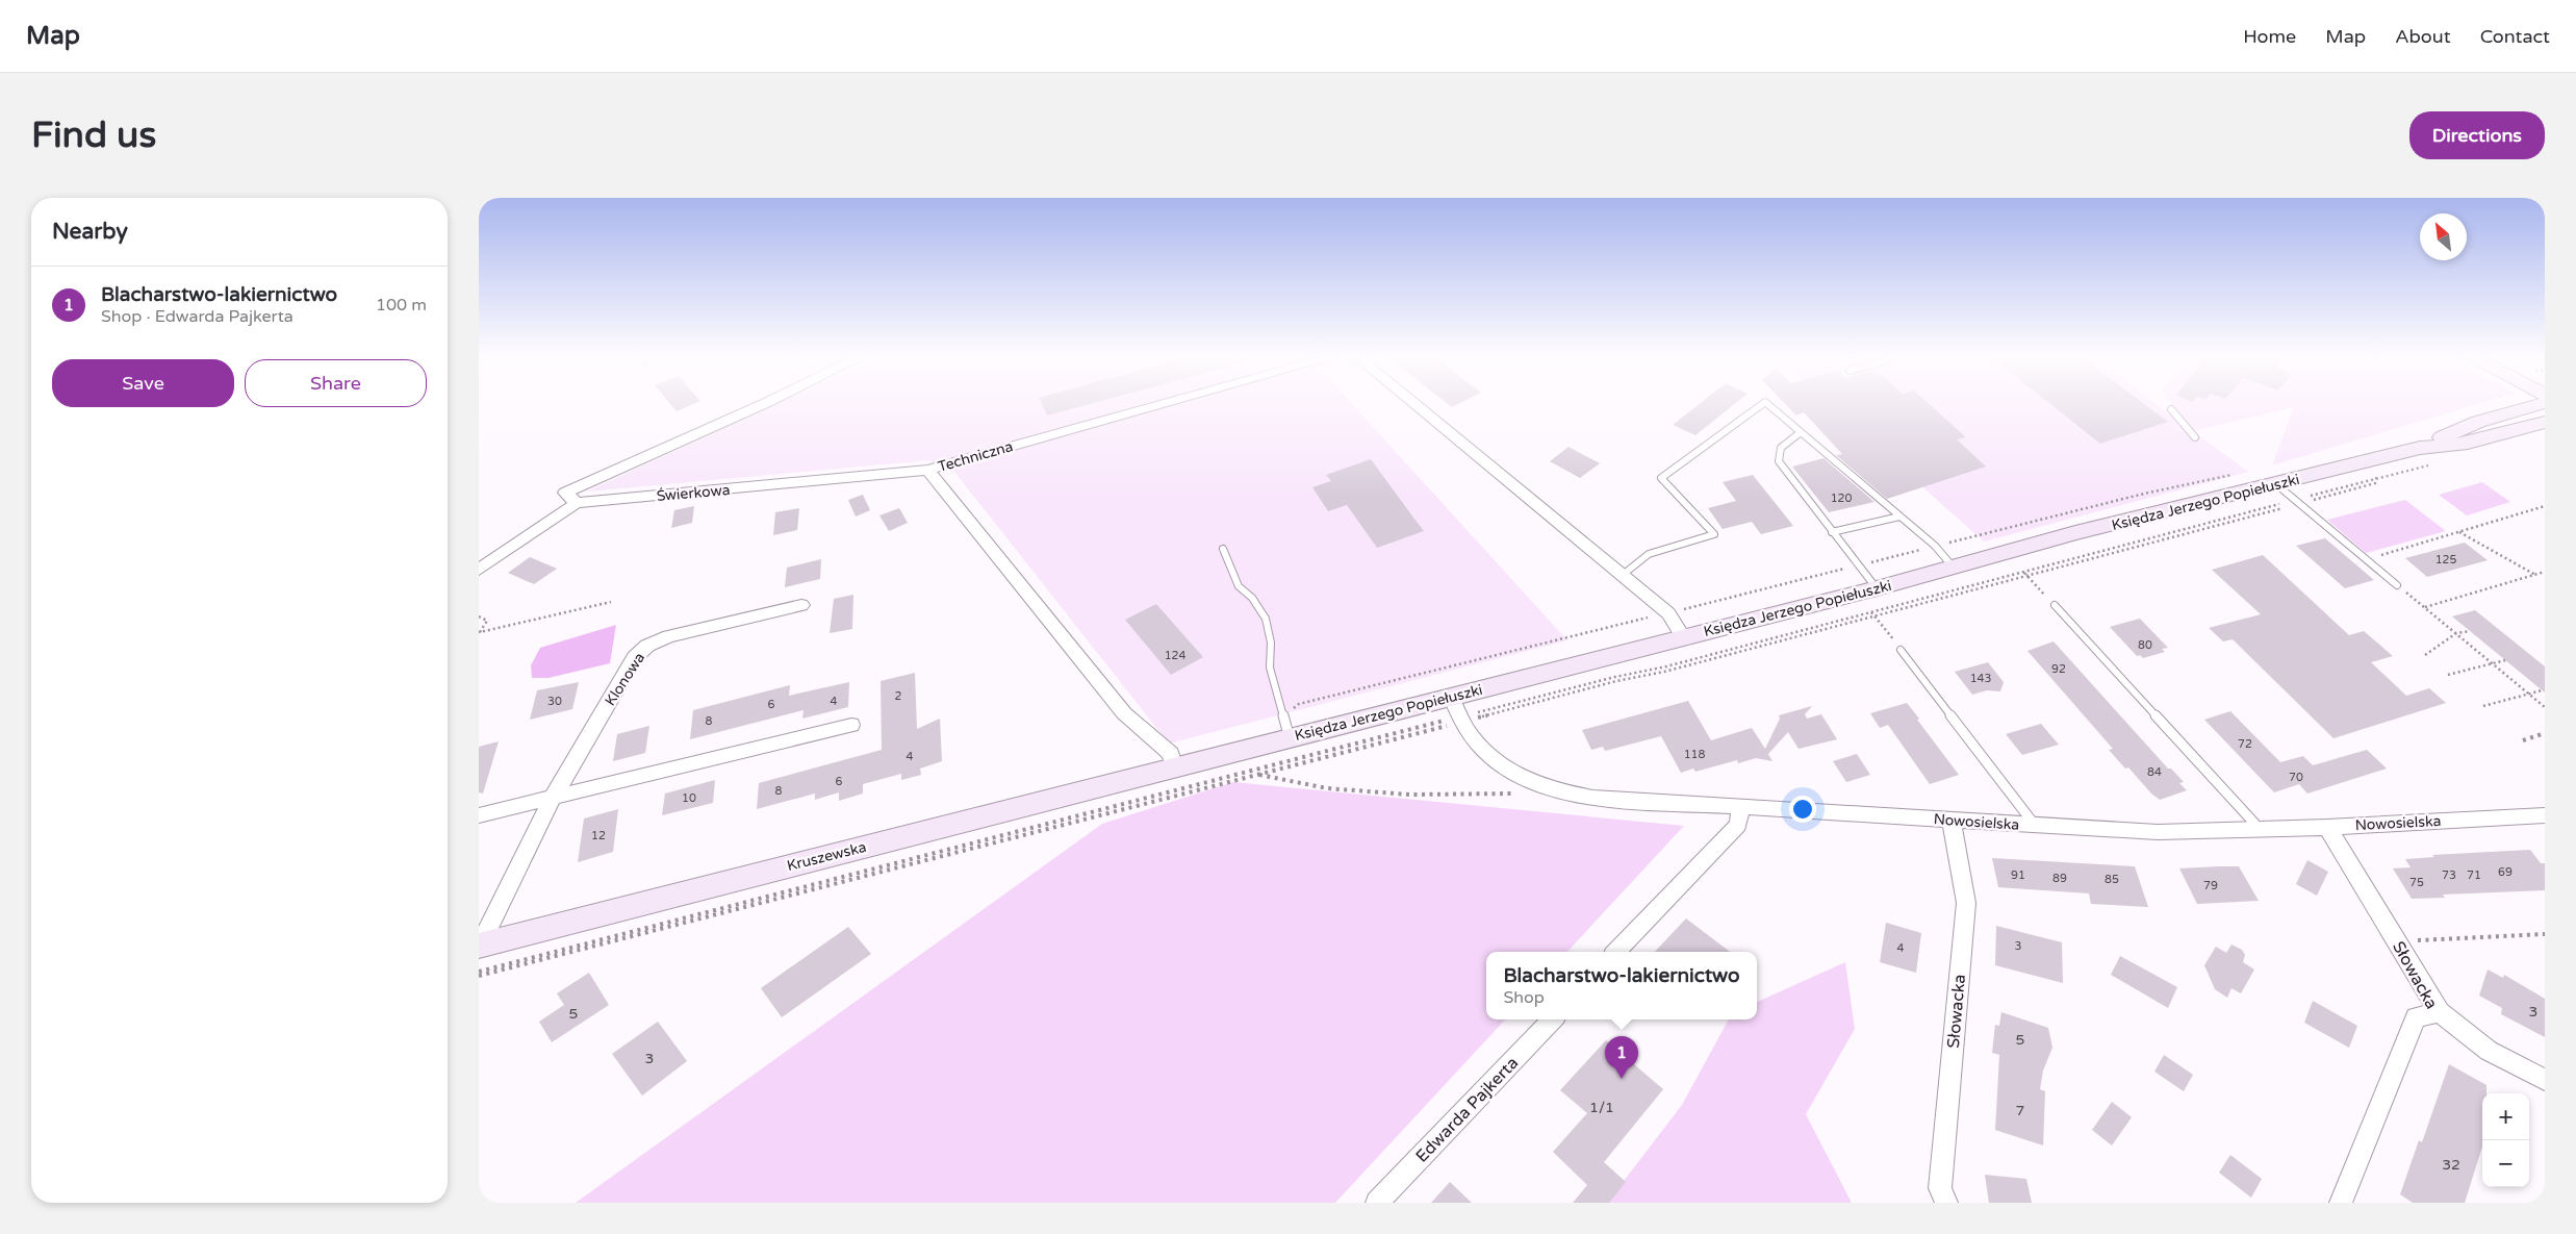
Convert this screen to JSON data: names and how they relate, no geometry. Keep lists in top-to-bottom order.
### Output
{
  "streets": {
    "street": [
      "Techniczna",
      "Świerkowa",
      "Księdza Jerzego Popiełuszki",
      "Klonowa",
      "Nowosielska",
      "Kruszewska",
      "Słowacka",
      "Edwarda Pajkerta"
    ]
  },
  "crossings": [
    ["Techniczna", "Świerkowa"],
    ["Techniczna", "Księdza Jerzego Popiełuszki"],
    ["Techniczna", "Kruszewska"],
    ["Księdza Jerzego Popiełuszki", "Nowosielska"],
    ["Księdza Jerzego Popiełuszki", "Kruszewska"],
    ["Klonowa", "Kruszewska"],
    ["Nowosielska", "Słowacka"]
  ],
  "house_numbers": [
    "120",
    "125",
    "80",
    "124",
    "92",
    "143",
    "2",
    "30",
    "4",
    "6",
    "8",
    "72",
    "118",
    "4",
    "84",
    "70",
    "6",
    "8",
    "10",
    "12",
    "69",
    "91",
    "73",
    "71",
    "89",
    "85",
    "75",
    "79",
    "3",
    "4",
    "3",
    "5",
    "5",
    "3",
    "1/1",
    "7",
    "32"
  ],
  "north": "top left",
  "page": {
    "header": "Map",
    "nav": [
      "Home",
      "Map",
      "About",
      "Contact"
    ],
    "buttons": [
      "Directions",
      ["Save", "Share"]
    ],
    "title": "Find us",
    "heading": "Nearby",
    "list": [
      {
        "mark": "1",
        "name": "Blacharstwo-lakiernictwo",
        "note": "Shop · Edwarda Pajkerta",
        "value": "100 m"
      }
    ],
    "popup": ["Blacharstwo-lakiernictwo", "Shop"],
    "pins": "1",
    "map_buttons": ["+", "−"]
  }
}
